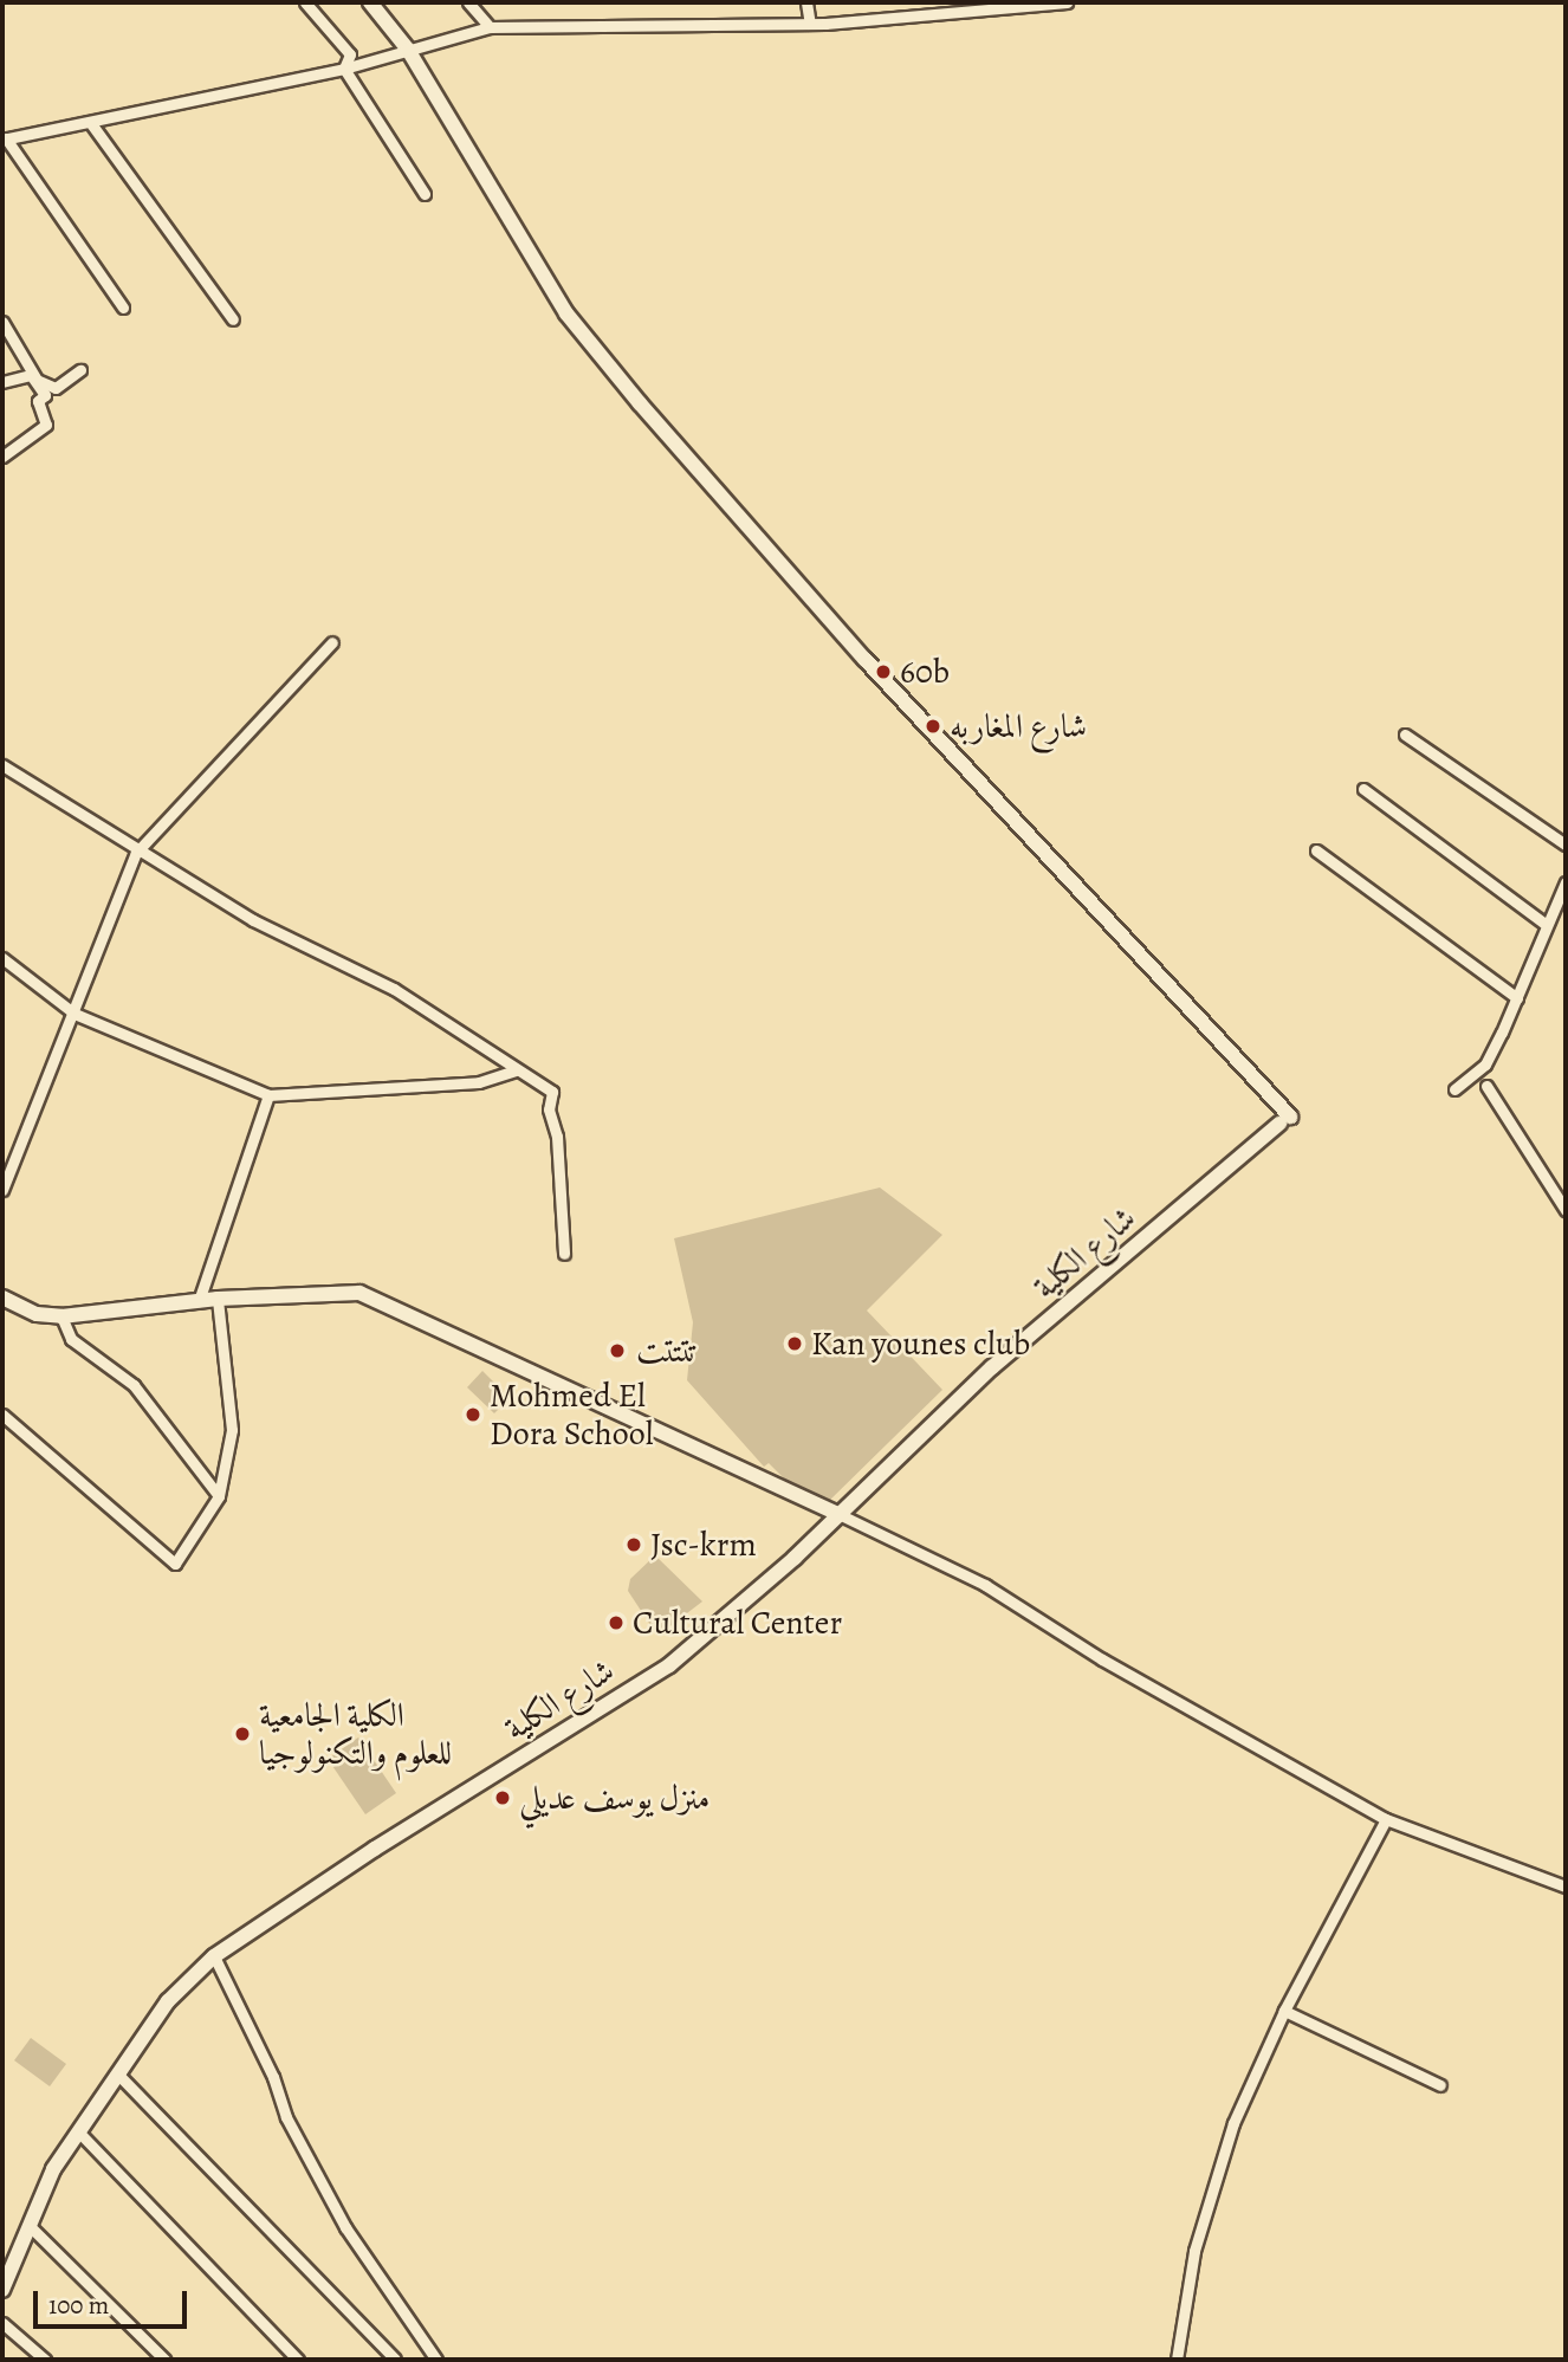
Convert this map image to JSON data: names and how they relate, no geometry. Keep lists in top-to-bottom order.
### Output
{
  "streets": {
    "street": ["شارع الكلية"]
  },
  "places": [
    "60b",
    "شارع المغاربه",
    "Kan younes club",
    "تتتتت",
    "Mohmed El Dora School",
    "Jsc-krm",
    "Cultural Center",
    "الكلية الجامعية للعلوم والتكنولوجيا",
    "منزل يوسف عديلي"
  ],
  "scale_bar": "100 m"
}
